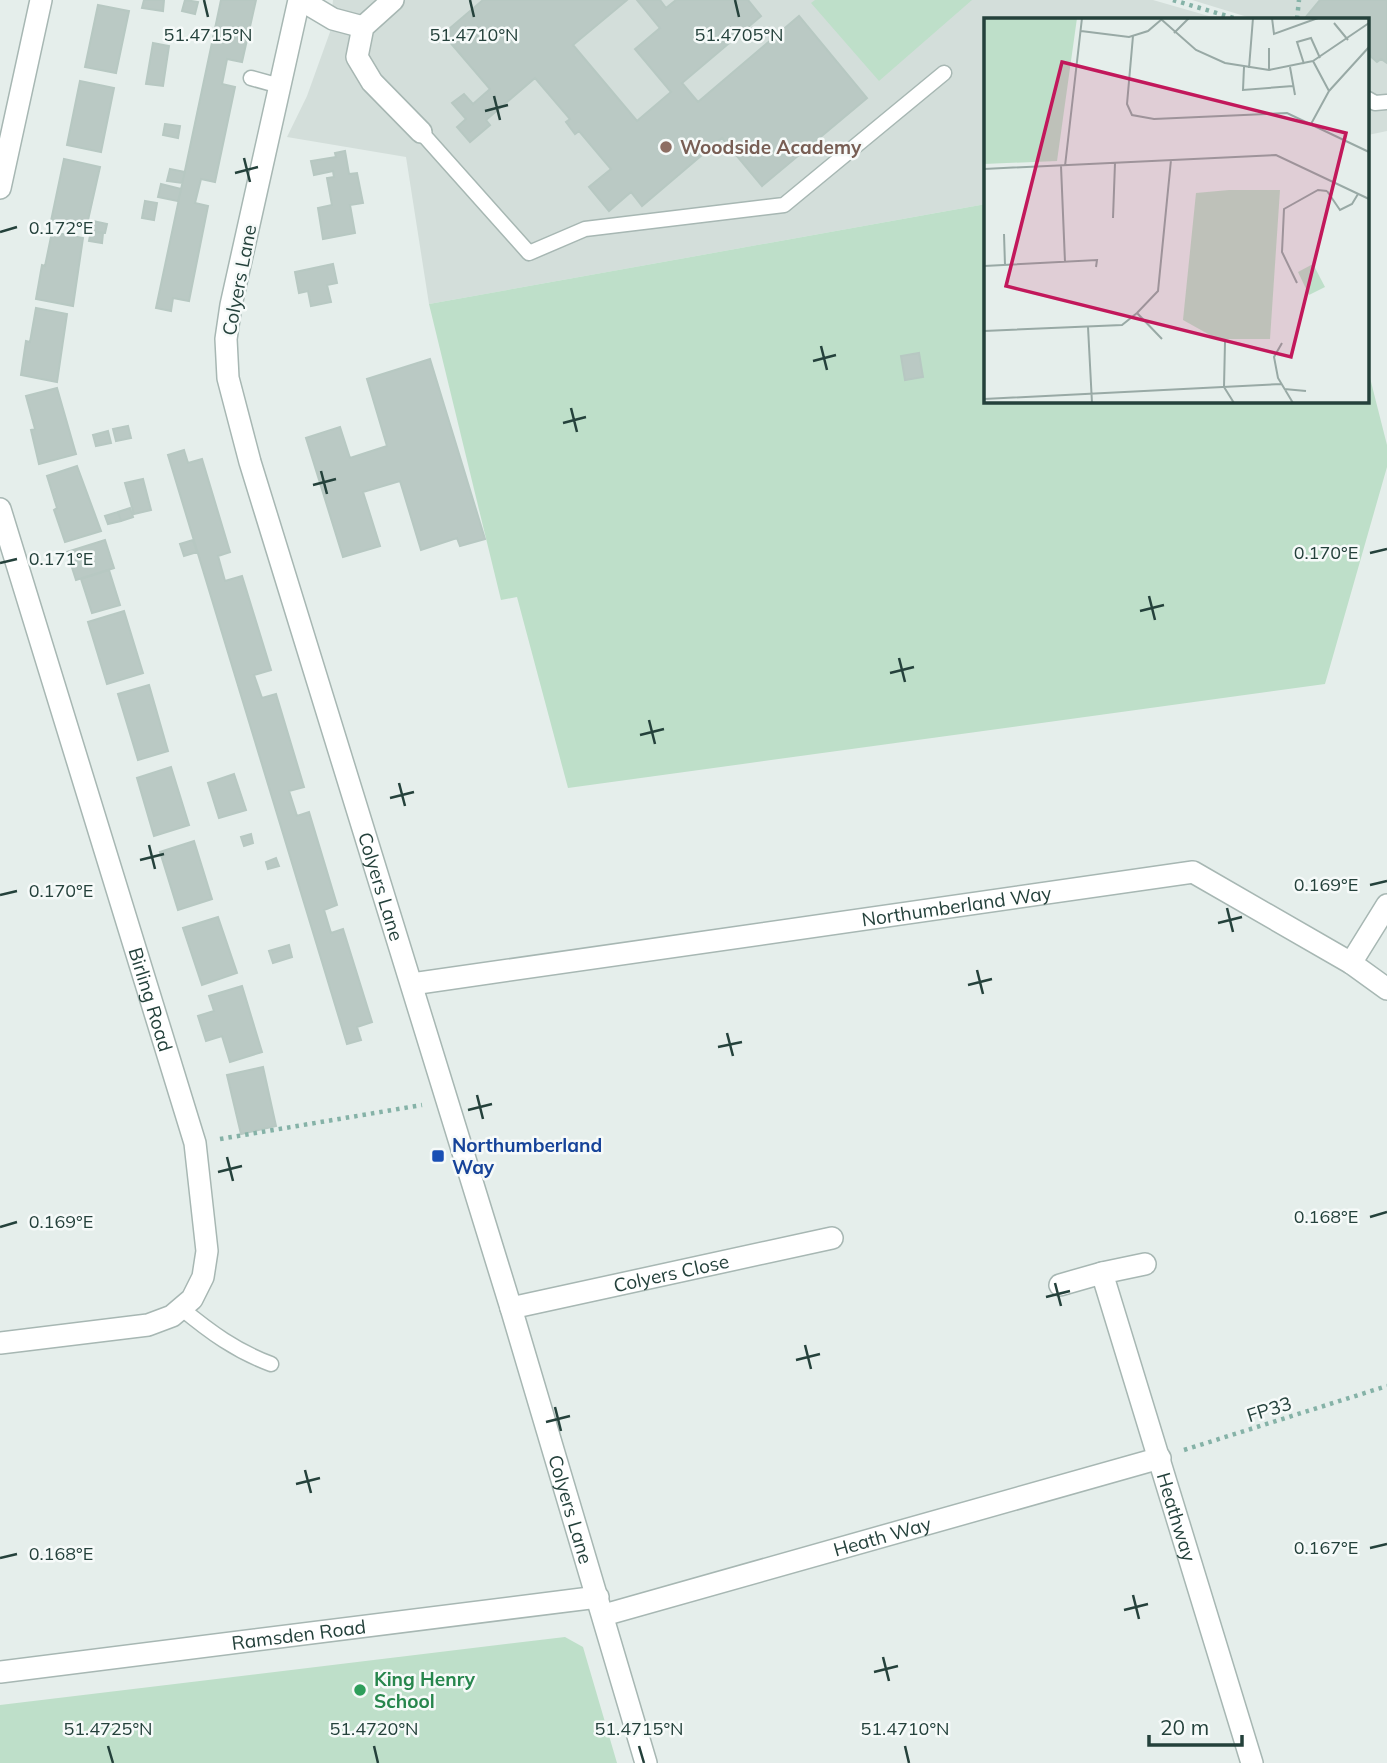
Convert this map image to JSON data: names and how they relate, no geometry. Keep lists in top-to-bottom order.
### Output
{
  "streets": {
    "street": [
      "Colyers Lane",
      "Northumberland Way",
      "Birling Road",
      "Colyers Close",
      "Heathway",
      "Heath Way",
      "Ramsden Road"
    ],
    "path": ["FP33"]
  },
  "crossings": [
    ["Colyers Lane", "Northumberland Way"],
    ["Colyers Lane", "Colyers Close"],
    ["Colyers Lane", "Heath Way"],
    ["Colyers Lane", "Ramsden Road"],
    ["FP33", "Heathway"],
    ["FP33", "Heath Way"],
    ["Heathway", "Heath Way"],
    ["Heath Way", "Ramsden Road"]
  ],
  "places": {
    "other": ["Woodside Academy", "King Henry School"],
    "transit": ["Northumberland Way"]
  },
  "scale_bar": "20 m",
  "coordinates": [
    "51.4715°N",
    "51.4710°N",
    "51.4705°N",
    "0.172°E",
    "0.170°E",
    "0.171°E",
    "0.169°E",
    "0.168°E",
    "0.167°E",
    "51.4725°N",
    "51.4720°N"
  ]
}
